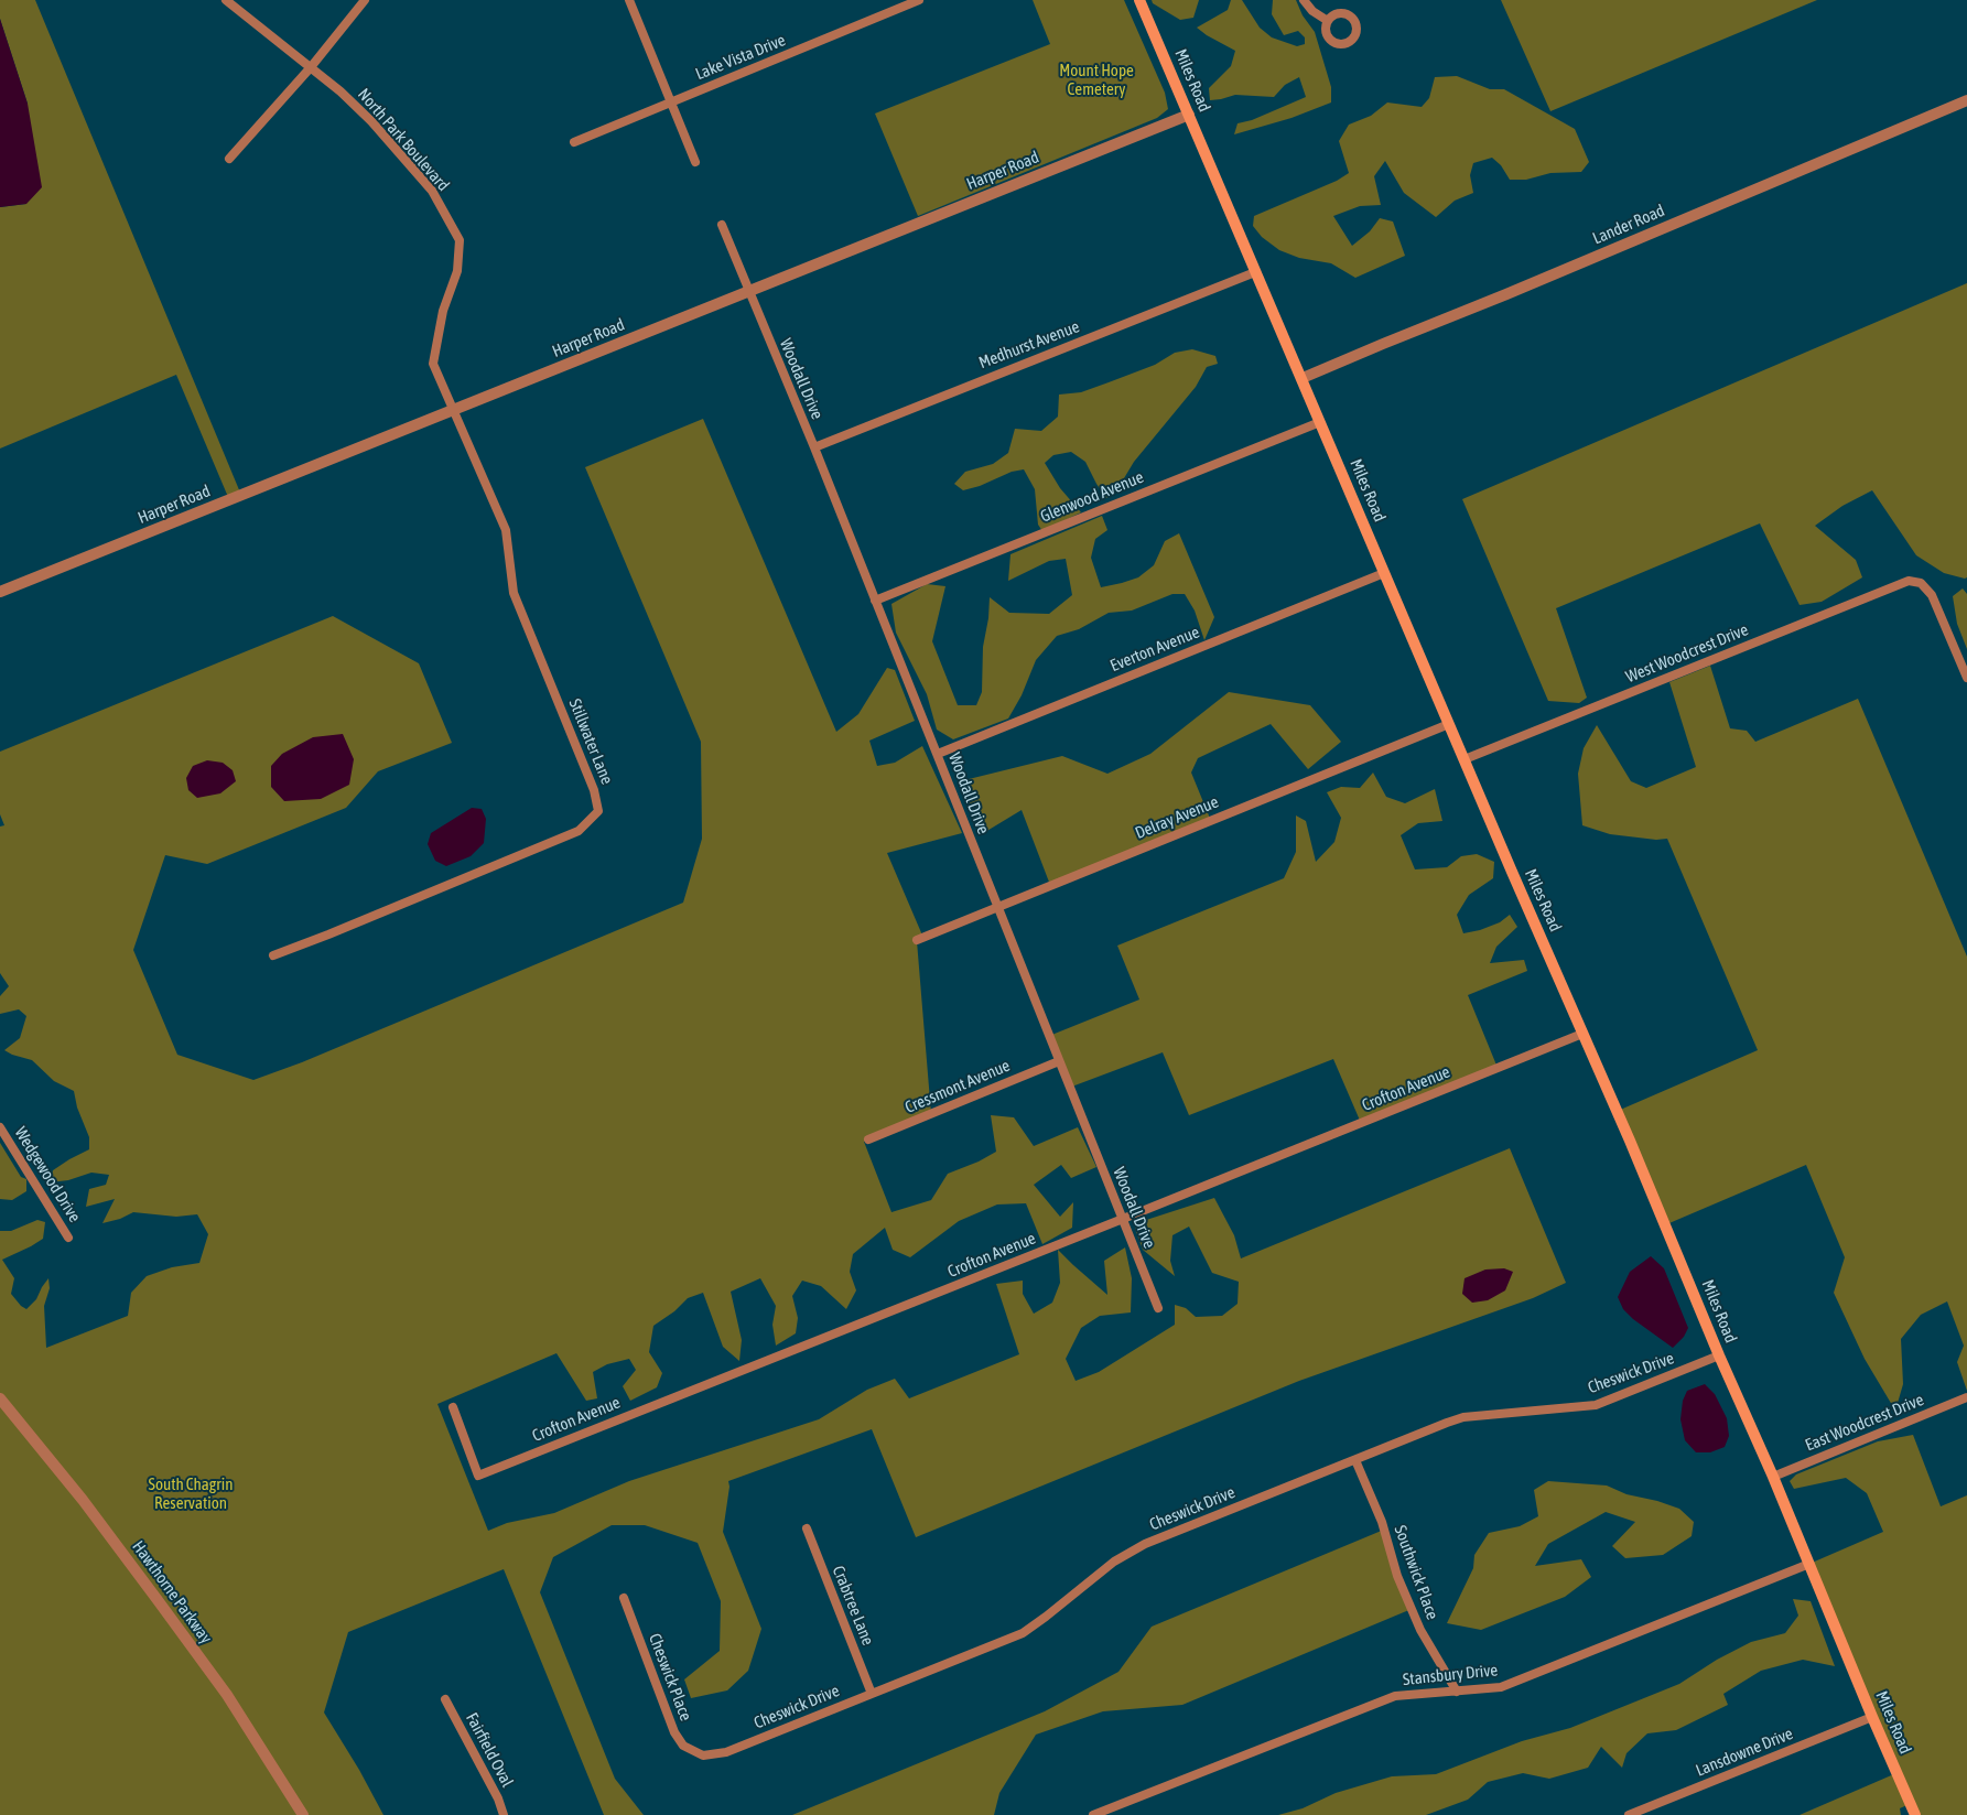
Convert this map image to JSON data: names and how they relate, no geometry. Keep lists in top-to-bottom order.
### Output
{
  "streets": {
    "main road": ["Miles Road"],
    "street": [
      "Lake Vista Drive",
      "North Park Boulevard",
      "Harper Road",
      "Lander Road",
      "Medhurst Avenue",
      "Woodall Drive",
      "Glenwood Avenue",
      "Everton Avenue",
      "West Woodcrest Drive",
      "Stillwater Lane",
      "Delray Avenue",
      "Cressmont Avenue",
      "Crofton Avenue",
      "Wedgewood Drive",
      "Cheswick Drive",
      "East Woodcrest Drive",
      "Southwick Place",
      "Hawthorne Parkway",
      "Crabtree Lane",
      "Stansbury Drive",
      "Cheswick Place",
      "Fairfield Oval",
      "Lansdowne Drive"
    ]
  },
  "crossings": [
    ["Miles Road", "Harper Road"],
    ["Miles Road", "Lander Road"],
    ["Miles Road", "Medhurst Avenue"],
    ["Miles Road", "Glenwood Avenue"],
    ["Miles Road", "Everton Avenue"],
    ["Miles Road", "West Woodcrest Drive"],
    ["Miles Road", "Delray Avenue"],
    ["Miles Road", "Crofton Avenue"],
    ["Miles Road", "Cheswick Drive"],
    ["Miles Road", "East Woodcrest Drive"],
    ["Miles Road", "Stansbury Drive"],
    ["Miles Road", "Lansdowne Drive"],
    ["North Park Boulevard", "Harper Road"],
    ["North Park Boulevard", "Stillwater Lane"],
    ["Harper Road", "Woodall Drive"],
    ["Harper Road", "Stillwater Lane"],
    ["Medhurst Avenue", "Woodall Drive"],
    ["Woodall Drive", "Glenwood Avenue"],
    ["Woodall Drive", "Everton Avenue"],
    ["Woodall Drive", "Delray Avenue"],
    ["Woodall Drive", "Cressmont Avenue"],
    ["Woodall Drive", "Crofton Avenue"],
    ["Cheswick Drive", "Southwick Place"],
    ["Cheswick Drive", "Crabtree Lane"],
    ["Cheswick Drive", "Cheswick Place"],
    ["Southwick Place", "Stansbury Drive"]
  ],
  "parks": ["Mount Hope Cemetery", "South Chagrin Reservation"]
}
